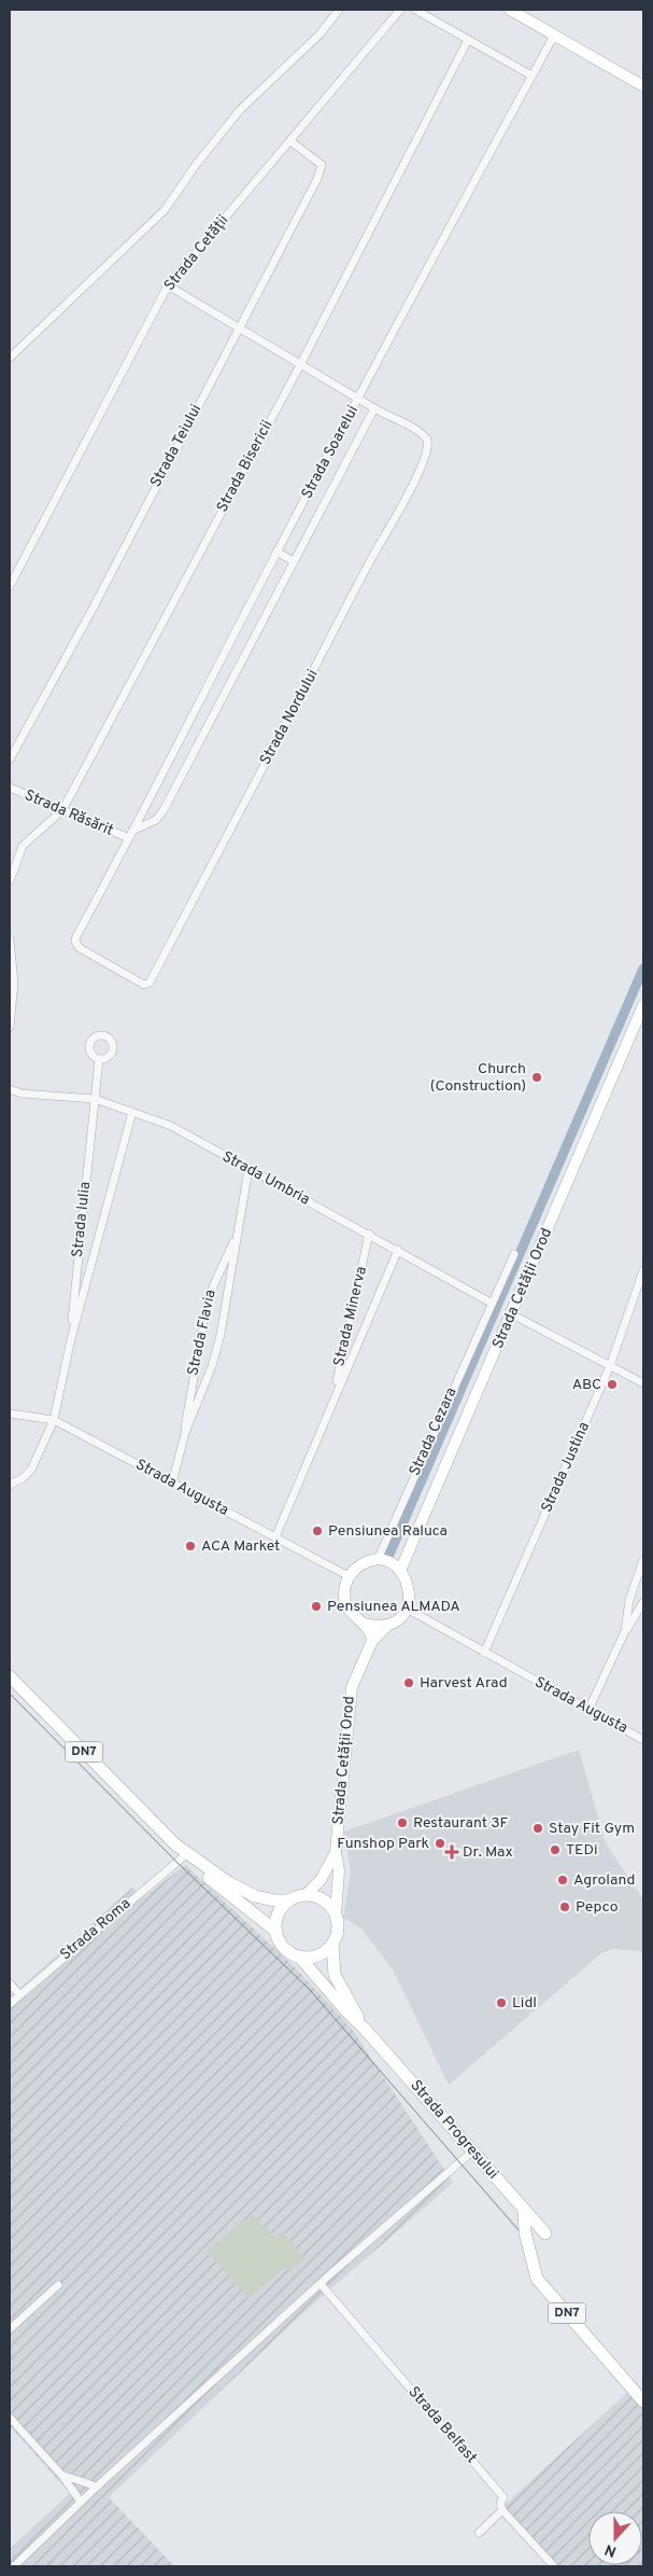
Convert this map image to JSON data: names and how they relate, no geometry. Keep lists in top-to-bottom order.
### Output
{
  "streets": {
    "main road": ["DN7", "Strada Progresului"],
    "street": [
      "Strada Cetății",
      "Strada Teiului",
      "Strada Soarelui",
      "Strada Bisericii",
      "Strada Nordului",
      "Strada Răsărit",
      "Strada Umbria",
      "Strada Iulia",
      "Strada Cetății Orod",
      "Strada Minerva",
      "Strada Flavia",
      "Strada Cezara",
      "Strada Justina",
      "Strada Augusta",
      "Strada Roma",
      "Strada Belfast"
    ]
  },
  "crossings": [
    ["Strada Cetății", "Strada Teiului"],
    ["Strada Cetății", "Strada Nordului"],
    ["Strada Teiului", "Strada Nordului"],
    ["Strada Soarelui", "Strada Nordului"],
    ["Strada Soarelui", "Strada Răsărit"],
    ["Strada Bisericii", "Strada Nordului"],
    ["Strada Bisericii", "Strada Răsărit"],
    ["Strada Umbria", "Strada Iulia"],
    ["Strada Umbria", "Strada Minerva"],
    ["Strada Umbria", "Strada Flavia"],
    ["Strada Iulia", "Strada Augusta"],
    ["Strada Cetății Orod", "Strada Cezara"],
    ["Strada Cetății Orod", "Strada Augusta"],
    ["Strada Cetății Orod", "DN7"],
    ["Strada Cetății Orod", "Strada Progresului"],
    ["Strada Minerva", "Strada Augusta"],
    ["Strada Flavia", "Strada Augusta"],
    ["Strada Cezara", "Strada Augusta"],
    ["Strada Justina", "Strada Augusta"],
    ["DN7", "Strada Roma"],
    ["DN7", "Strada Progresului"]
  ],
  "places": {
    "other": [
      "Church (Construction)",
      "ABC",
      "Pensiunea Raluca",
      "ACA Market",
      "Pensiunea ALMADA",
      "Harvest Arad",
      "Restaurant 3F",
      "Stay Fit Gym",
      "Funshop Park",
      "TEDi",
      "Agroland",
      "Pepco",
      "Lidl"
    ],
    "health": ["Dr. Max"]
  },
  "north": "bottom"
}
